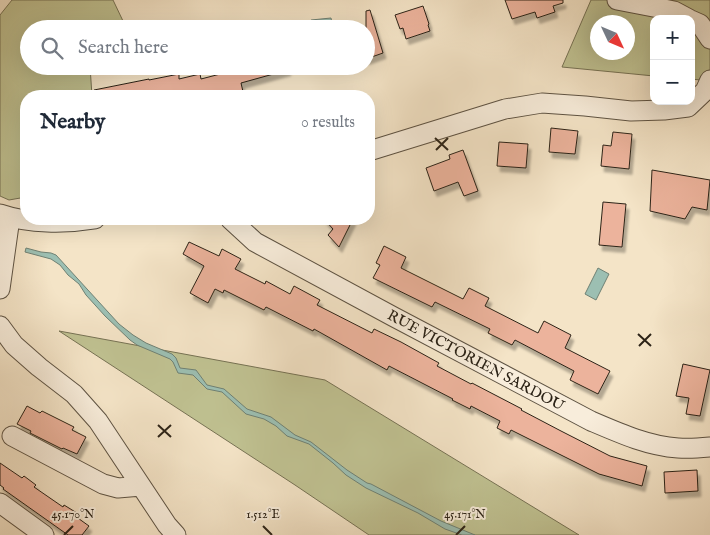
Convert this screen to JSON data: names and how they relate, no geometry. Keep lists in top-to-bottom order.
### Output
{
  "streets": {
    "street": ["RUE VICTORIEN SARDOU"]
  },
  "north": "bottom right",
  "page": {
    "map_buttons": ["+", "−"],
    "search": "Search here",
    "heading": ["Nearby", "0 results"]
  },
  "coordinates": ["45.170°N", "45.171°N", "1.512°E"]
}
